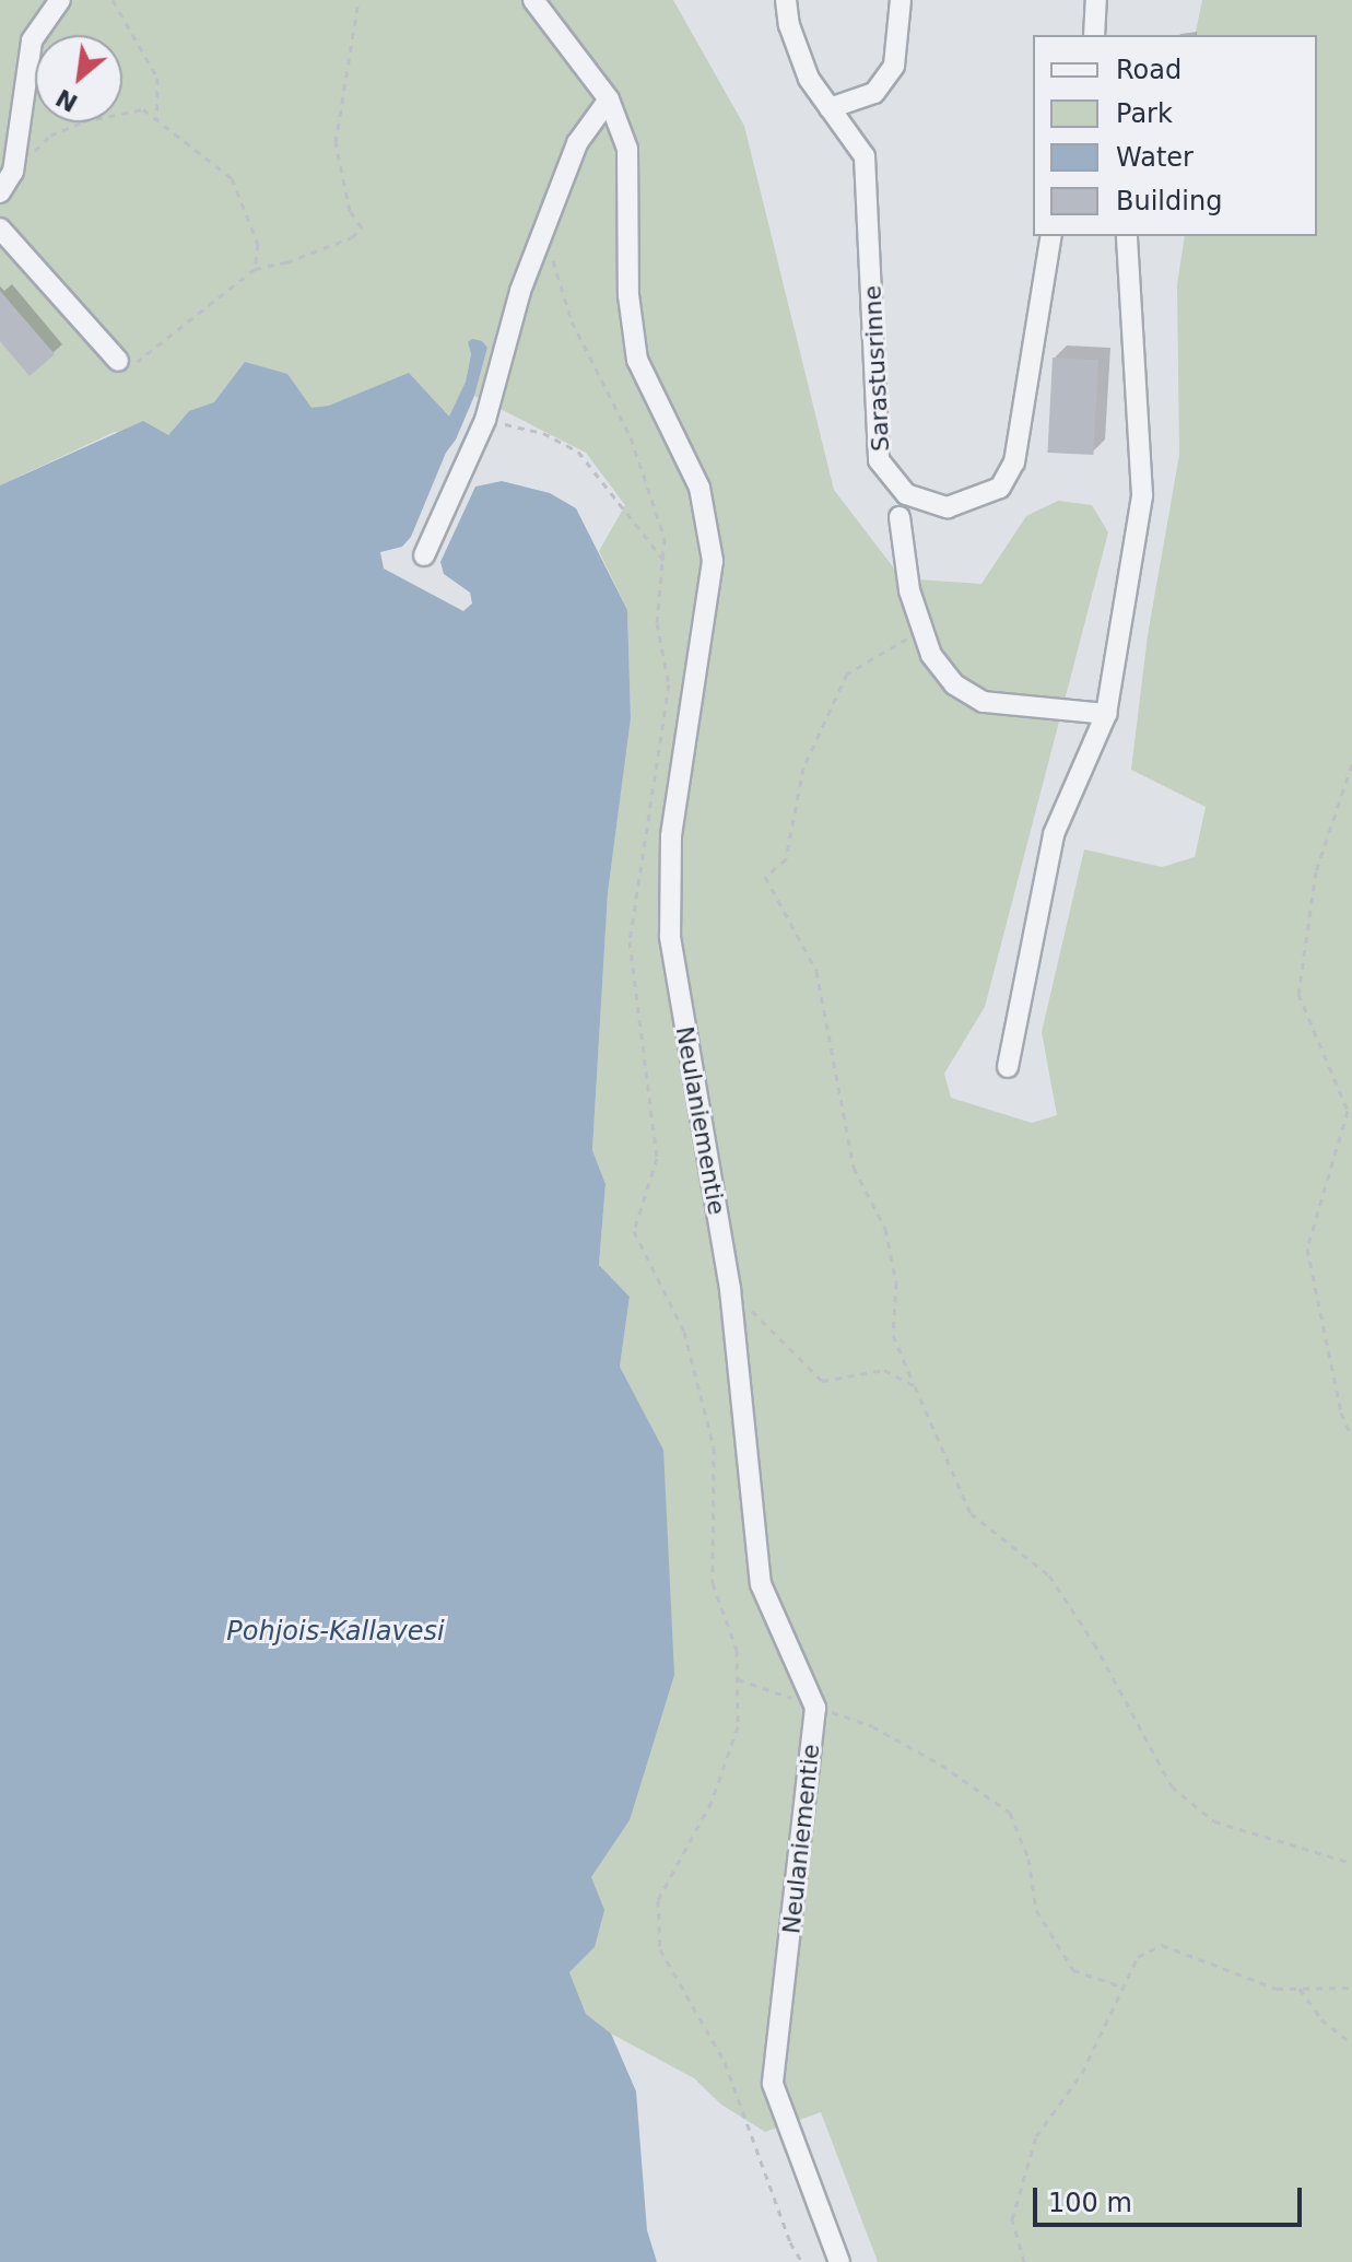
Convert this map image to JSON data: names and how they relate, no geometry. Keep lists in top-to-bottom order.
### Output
{
  "streets": {
    "street": ["Sarastusrinne", "Neulaniementie"]
  },
  "water": ["Pohjois-Kallavesi"],
  "legend": [
    "Road",
    "Park",
    "Water",
    "Building"
  ],
  "scale_bar": "100 m",
  "north": "bottom left"
}
